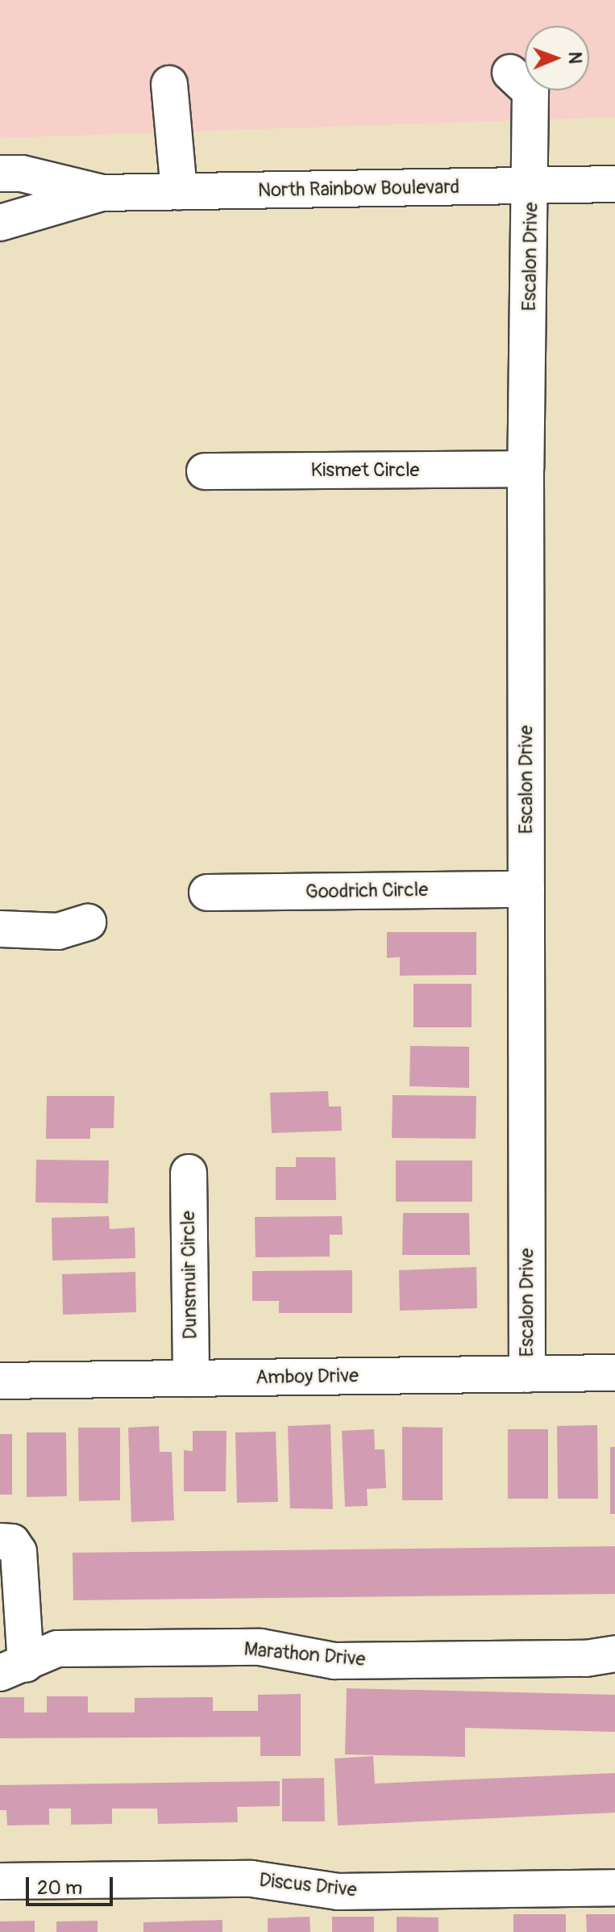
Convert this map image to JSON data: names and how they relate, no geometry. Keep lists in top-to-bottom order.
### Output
{
  "streets": {
    "street": [
      "North Rainbow Boulevard",
      "Escalon Drive",
      "Kismet Circle",
      "Goodrich Circle",
      "Dunsmuir Circle",
      "Amboy Drive",
      "Marathon Drive",
      "Discus Drive"
    ]
  },
  "crossings": [
    ["North Rainbow Boulevard", "Escalon Drive"],
    ["Escalon Drive", "Kismet Circle"],
    ["Escalon Drive", "Goodrich Circle"],
    ["Escalon Drive", "Amboy Drive"],
    ["Dunsmuir Circle", "Amboy Drive"]
  ],
  "scale_bar": "20 m",
  "north": "right"
}
